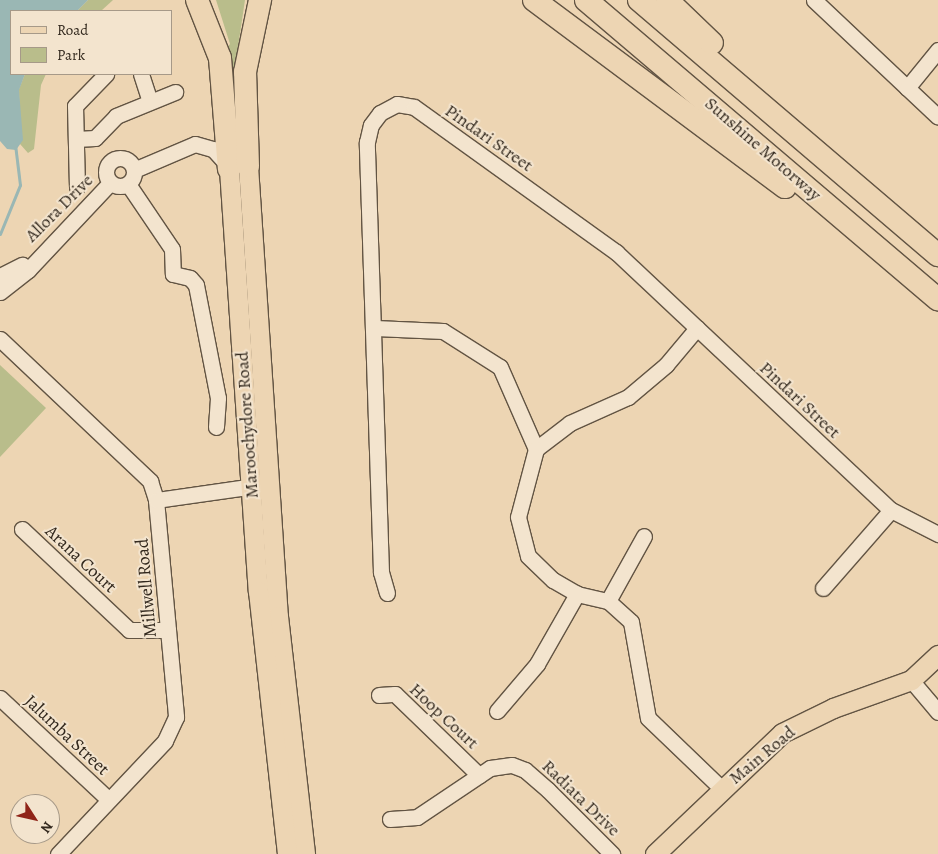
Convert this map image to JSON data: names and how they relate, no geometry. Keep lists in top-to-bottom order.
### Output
{
  "streets": {
    "highway": ["Sunshine Motorway", "Maroochydore Road"],
    "main road": ["Main Road"],
    "street": [
      "Pindari Street",
      "Allora Drive",
      "Arana Court",
      "Millwell Road",
      "Hoop Court",
      "Jalumba Street",
      "Radiata Drive"
    ]
  },
  "crossings": [
    ["Arana Court", "Millwell Road"],
    ["Millwell Road", "Jalumba Street"],
    ["Hoop Court", "Radiata Drive"]
  ],
  "legend": ["Road", "Park"],
  "north": "bottom right"
}
